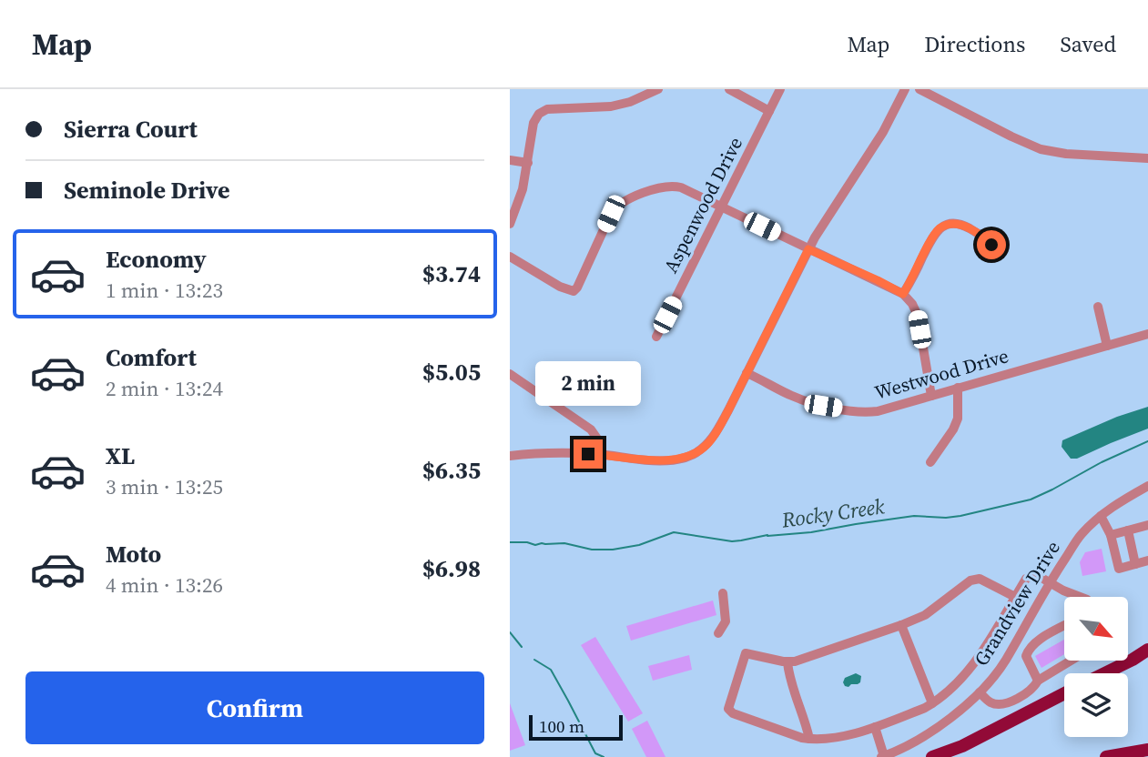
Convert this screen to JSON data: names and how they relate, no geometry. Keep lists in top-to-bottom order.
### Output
{
  "streets": {
    "street": ["Aspenwood Drive", "Westwood Drive", "Grandview Drive"]
  },
  "water": ["Rocky Creek"],
  "scale_bar": "100 m",
  "north": "bottom right",
  "page": {
    "header": "Map",
    "nav": ["Map", "Directions", "Saved"],
    "banner": ["Sierra Court", "Seminole Drive"],
    "list": [
      {
        "name": "Economy",
        "note": "1 min · 13:23",
        "value": "$3.74"
      },
      {
        "name": "Comfort",
        "note": "2 min · 13:24",
        "value": "$5.05"
      },
      {
        "name": "XL",
        "note": "3 min · 13:25",
        "value": "$6.35"
      },
      {
        "name": "Moto",
        "note": "4 min · 13:26",
        "value": "$6.98"
      }
    ],
    "bubble": "2 min",
    "buttons": "Confirm",
    "scale": "100 m"
  }
}
